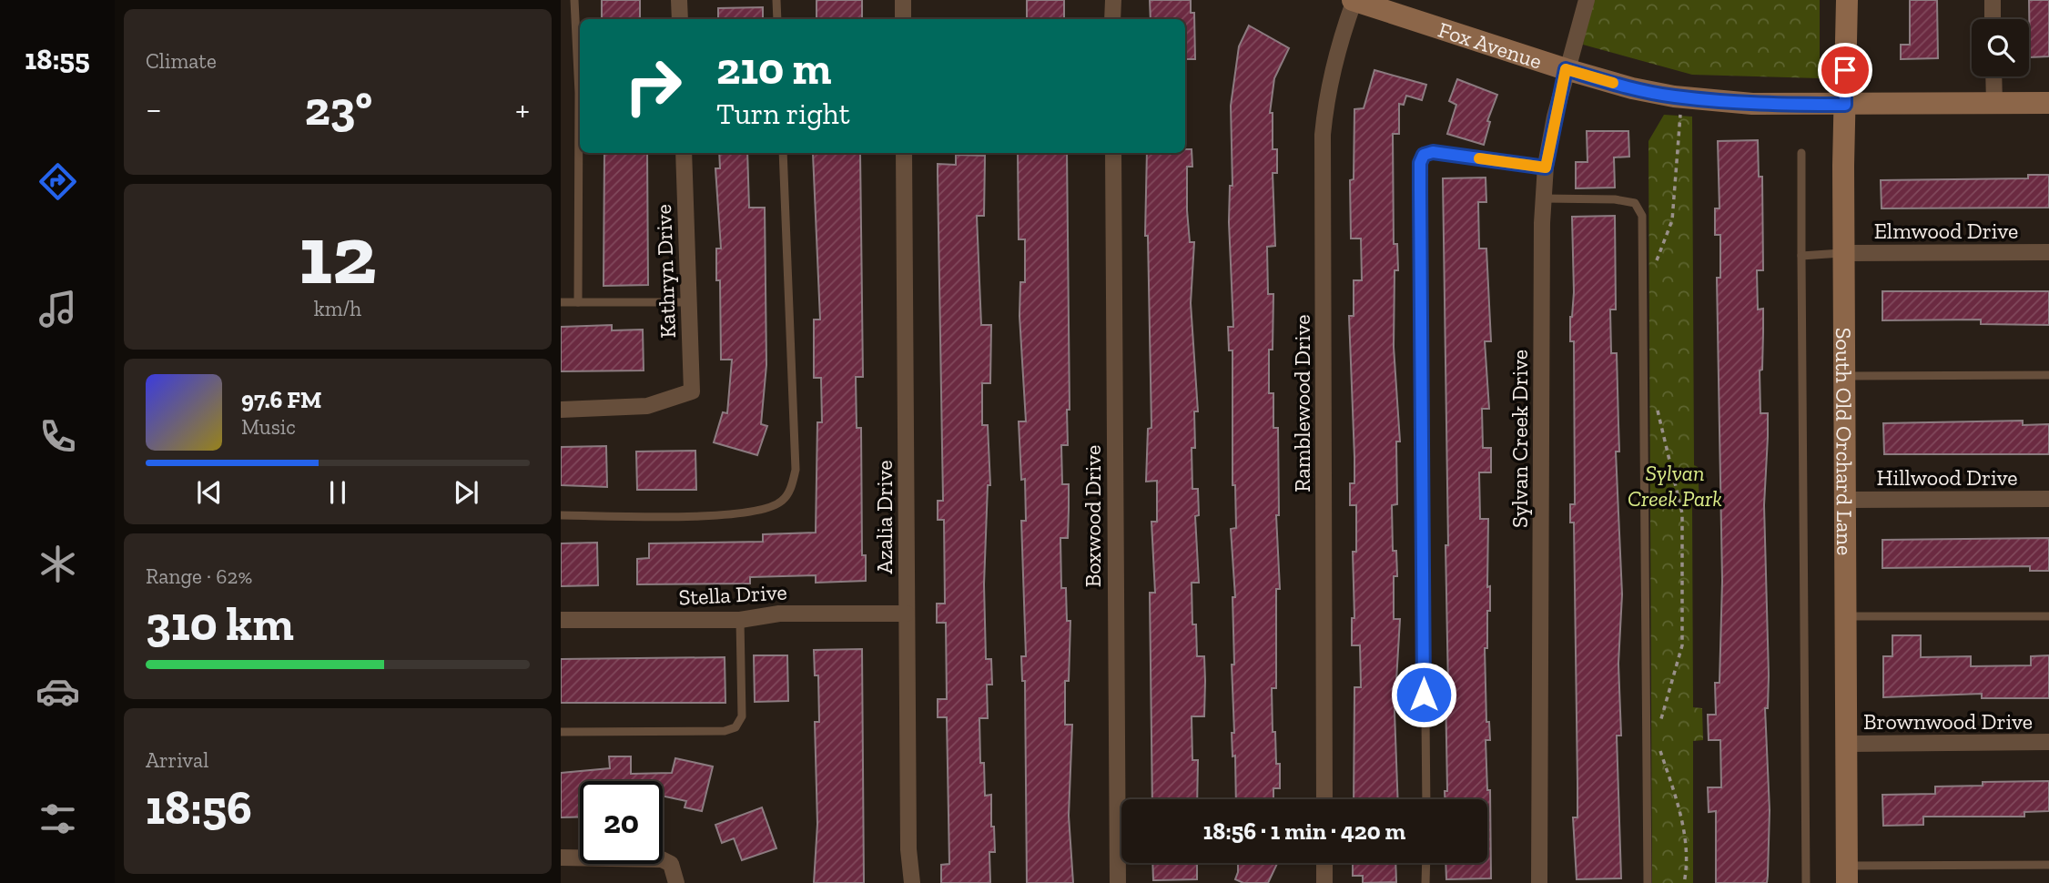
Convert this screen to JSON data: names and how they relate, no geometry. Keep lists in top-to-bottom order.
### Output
{
  "streets": {
    "street": [
      "Fox Avenue",
      "Elmwood Drive",
      "Kathryn Drive",
      "Ramblewood Drive",
      "Sylvan Creek Drive",
      "South Old Orchard Lane",
      "Hillwood Drive",
      "Boxwood Drive",
      "Azalia Drive",
      "Stella Drive",
      "Brownwood Drive"
    ]
  },
  "crossings": [
    ["Fox Avenue", "Ramblewood Drive"],
    ["Fox Avenue", "Sylvan Creek Drive"],
    ["Fox Avenue", "South Old Orchard Lane"],
    ["Elmwood Drive", "South Old Orchard Lane"],
    ["South Old Orchard Lane", "Hillwood Drive"],
    ["South Old Orchard Lane", "Brownwood Drive"],
    ["Azalia Drive", "Stella Drive"]
  ],
  "parks": ["Sylvan Creek Park"],
  "page": {
    "tabs": "18:55",
    "tile": [
      "Climate",
      ["12", "km/h"],
      ["Range · 62%", "310 km"],
      ["Arrival", "18:56"]
    ],
    "turn": ["210 m", "Turn right"],
    "heat": ["−", "23°", "+"],
    "song": ["97.6 FM", "Music"],
    "limit": "20",
    "trip": "18:56 · 1 min · 420 m"
  }
}
